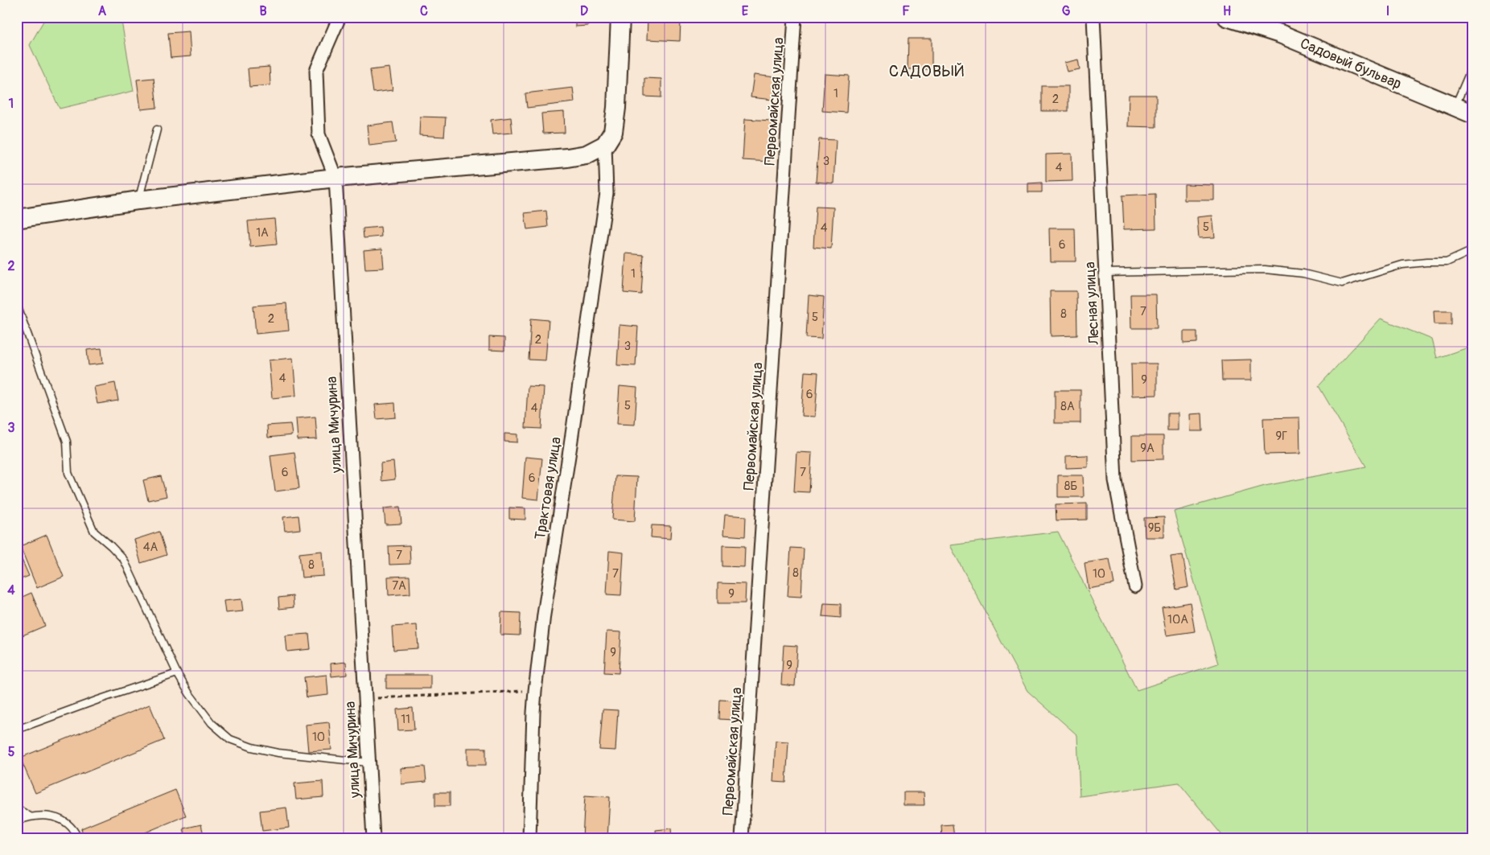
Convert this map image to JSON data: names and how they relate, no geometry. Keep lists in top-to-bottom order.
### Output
{
  "streets": {
    "street": [
      "Садовый бульвар",
      "Первомайская улица",
      "Лесная улица",
      "улица Мичурина",
      "Трактовая улица"
    ]
  },
  "districts": ["САДОВЫЙ"],
  "house_numbers": [
    "1",
    "2",
    "3",
    "4",
    "5",
    "4",
    "1А",
    "6",
    "1",
    "7",
    "8",
    "5",
    "2",
    "2",
    "3",
    "4",
    "9",
    "6",
    "5",
    "8А",
    "4",
    "9Г",
    "9А",
    "6",
    "7",
    "6",
    "8Б",
    "9Б",
    "4А",
    "7",
    "8",
    "8",
    "7",
    "10",
    "7А",
    "9",
    "10А",
    "9",
    "9",
    "11",
    "10"
  ],
  "grid": {
    "columns": [
      "A",
      "B",
      "C",
      "D",
      "E",
      "F",
      "G",
      "H",
      "I"
    ],
    "rows": [
      "1",
      "2",
      "3",
      "4",
      "5"
    ]
  }
}
